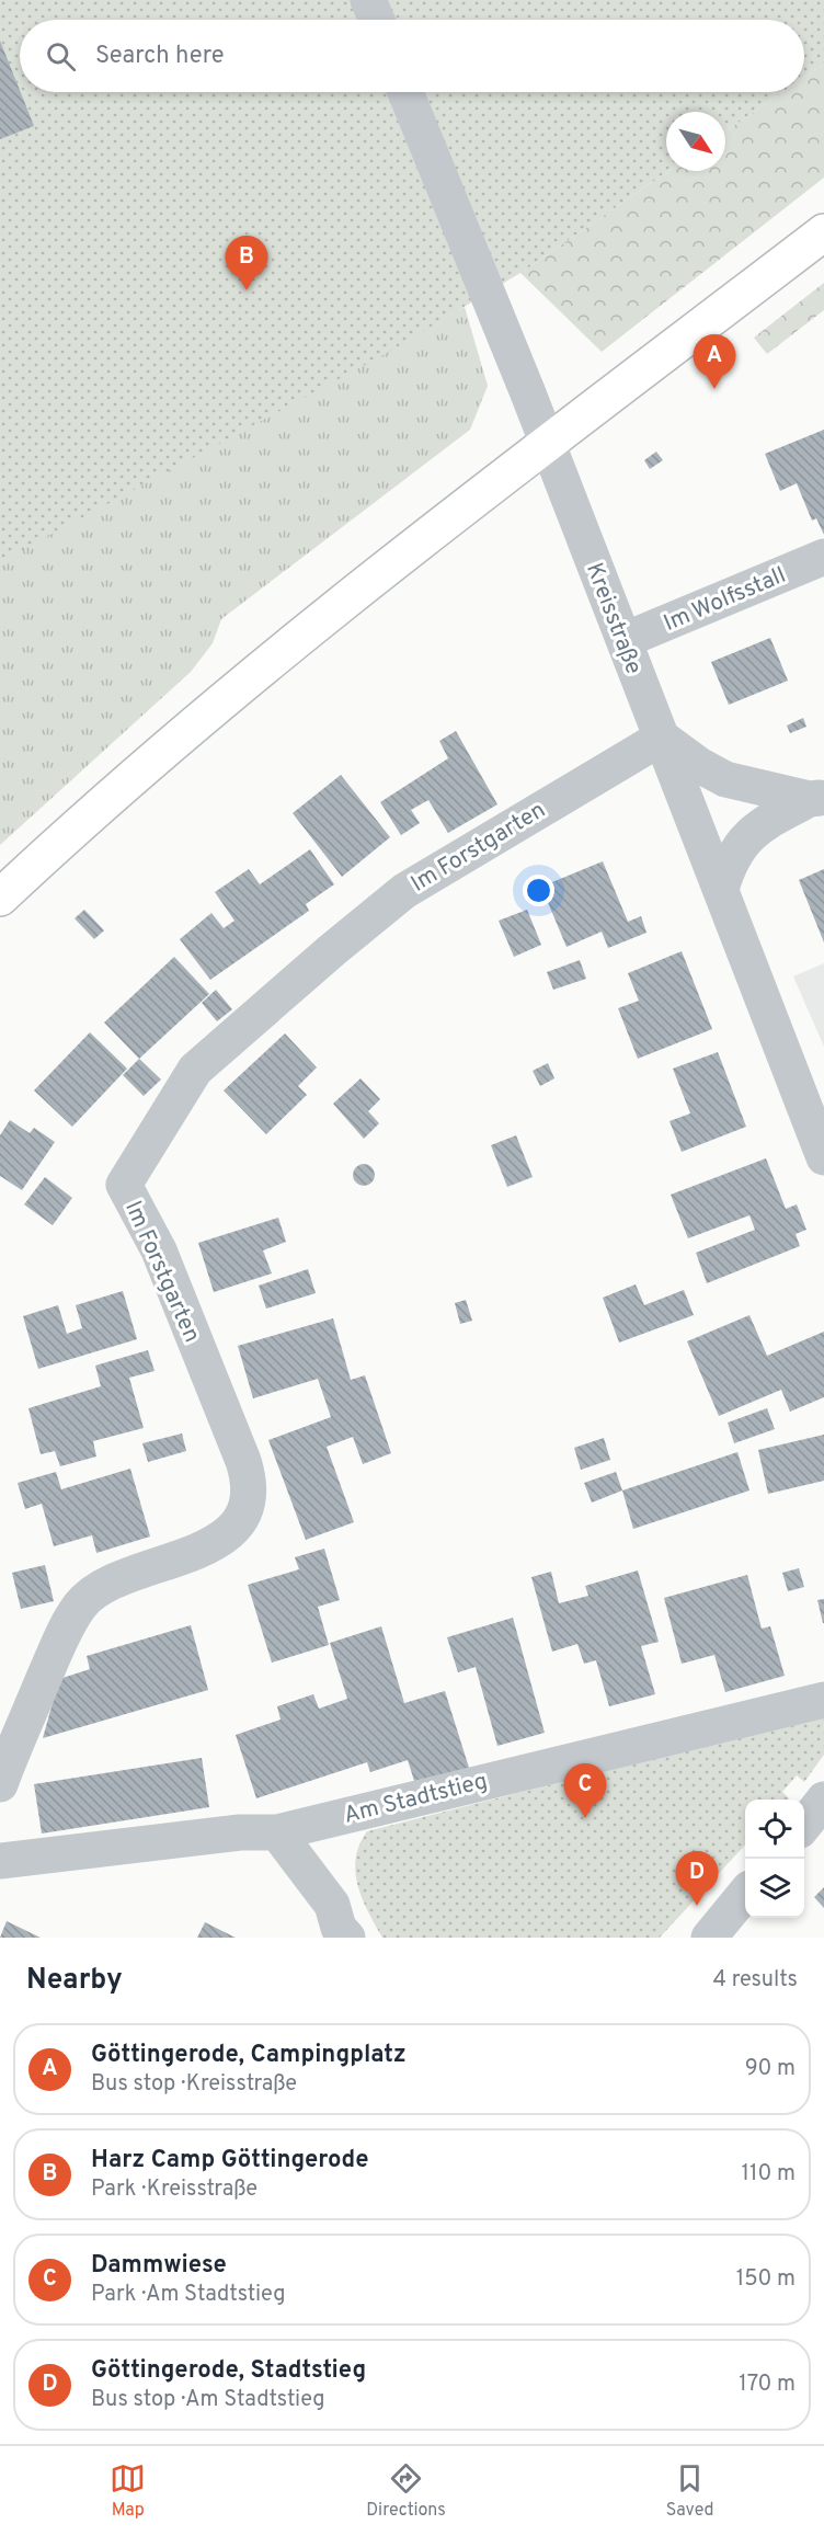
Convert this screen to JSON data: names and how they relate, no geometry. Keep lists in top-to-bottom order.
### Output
{
  "streets": {
    "street": [
      "Im Wolfsstall",
      "Kreisstraße",
      "Im Forstgarten",
      "Am Stadtstieg"
    ]
  },
  "crossings": [
    ["Im Wolfsstall", "Kreisstraße"],
    ["Kreisstraße", "Im Forstgarten"]
  ],
  "north": "bottom right",
  "page": {
    "search": "Search here",
    "pins": [
      "B",
      "A",
      "C",
      "D"
    ],
    "heading": ["Nearby", "4 results"],
    "list": [
      {
        "mark": "A",
        "name": "Göttingerode, Campingplatz",
        "note": "Bus stop · Kreisstraße",
        "value": "90 m"
      },
      {
        "mark": "B",
        "name": "Harz Camp Göttingerode",
        "note": "Park · Kreisstraße",
        "value": "110 m"
      },
      {
        "mark": "C",
        "name": "Dammwiese",
        "note": "Park · Am Stadtstieg",
        "value": "150 m"
      },
      {
        "mark": "D",
        "name": "Göttingerode, Stadtstieg",
        "note": "Bus stop · Am Stadtstieg",
        "value": "170 m"
      }
    ],
    "nav": ["Map", "Directions", "Saved"]
  }
}
